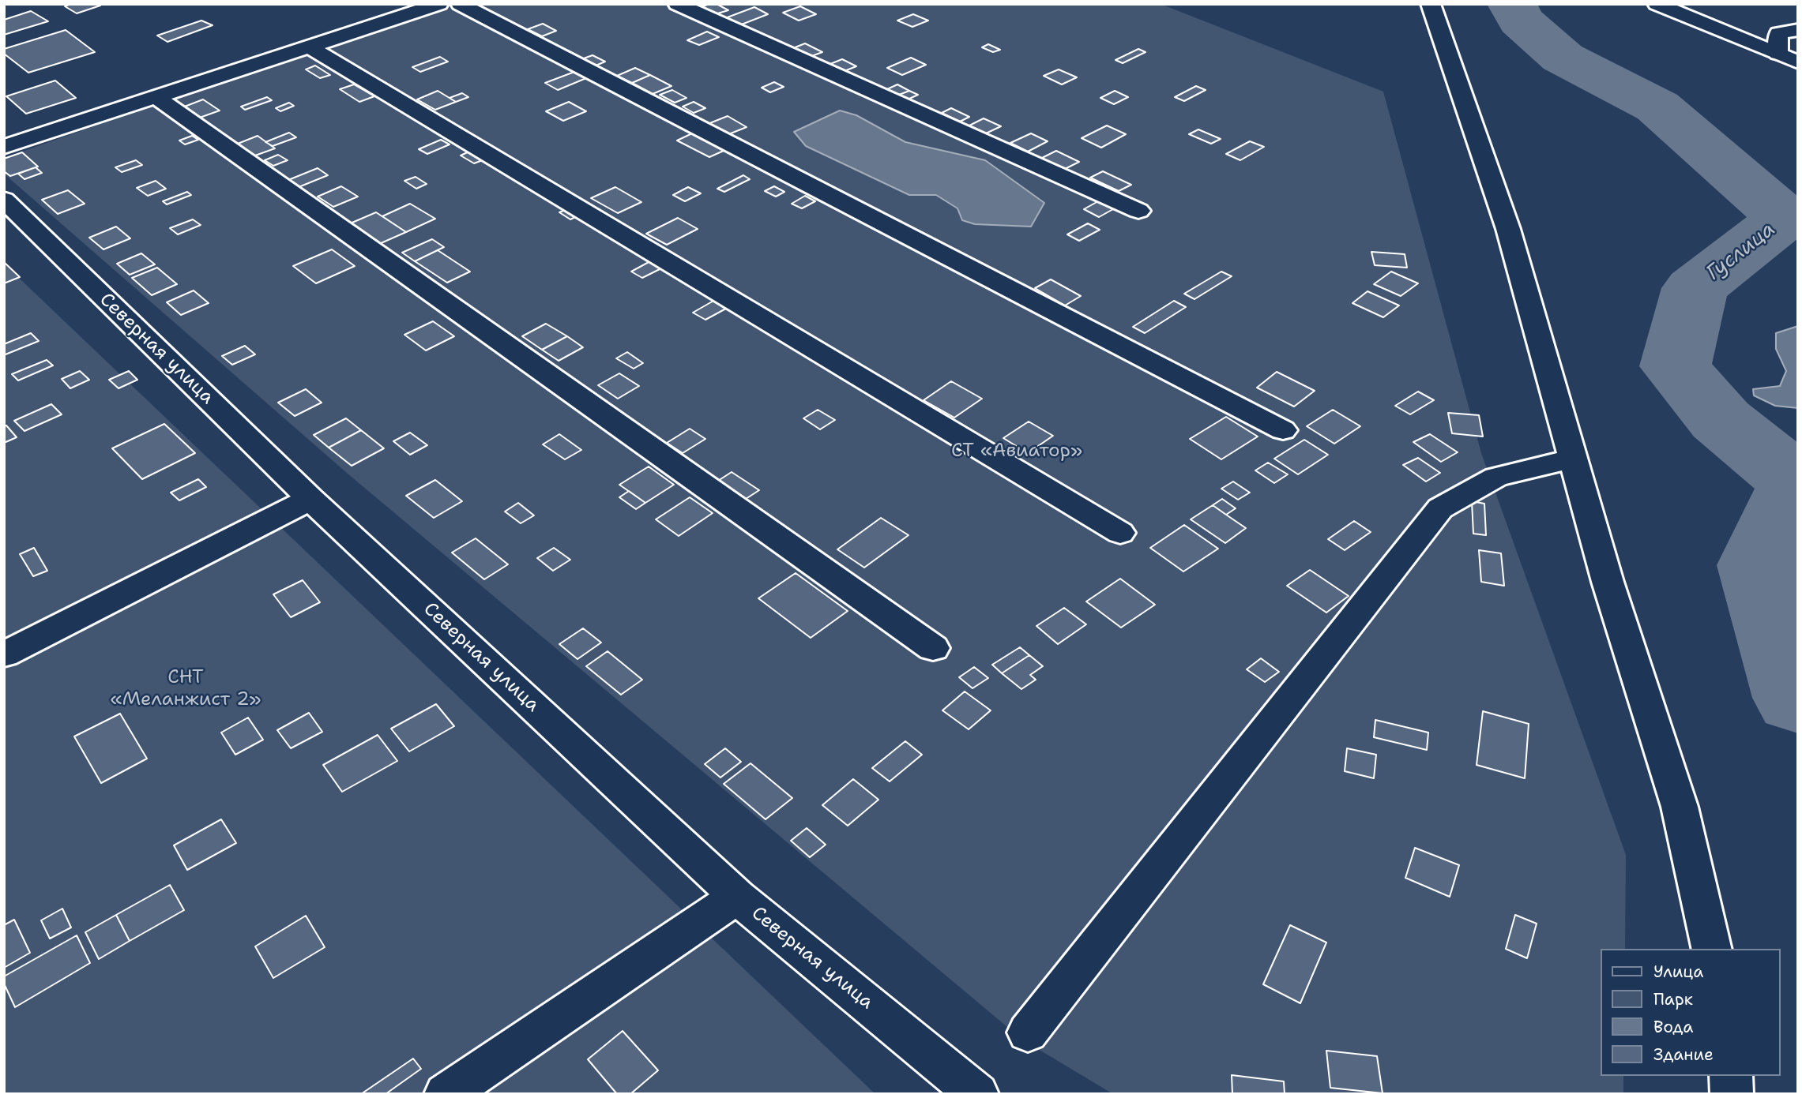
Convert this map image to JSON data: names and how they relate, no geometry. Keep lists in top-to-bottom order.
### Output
{
  "streets": {
    "street": ["Северная улица"]
  },
  "water": ["Гуслица"],
  "parks": ["СТ «Авиатор»", "СНТ «Меланжист 2»"],
  "legend": [
    "Улица",
    "Парк",
    "Вода",
    "Здание"
  ]
}
